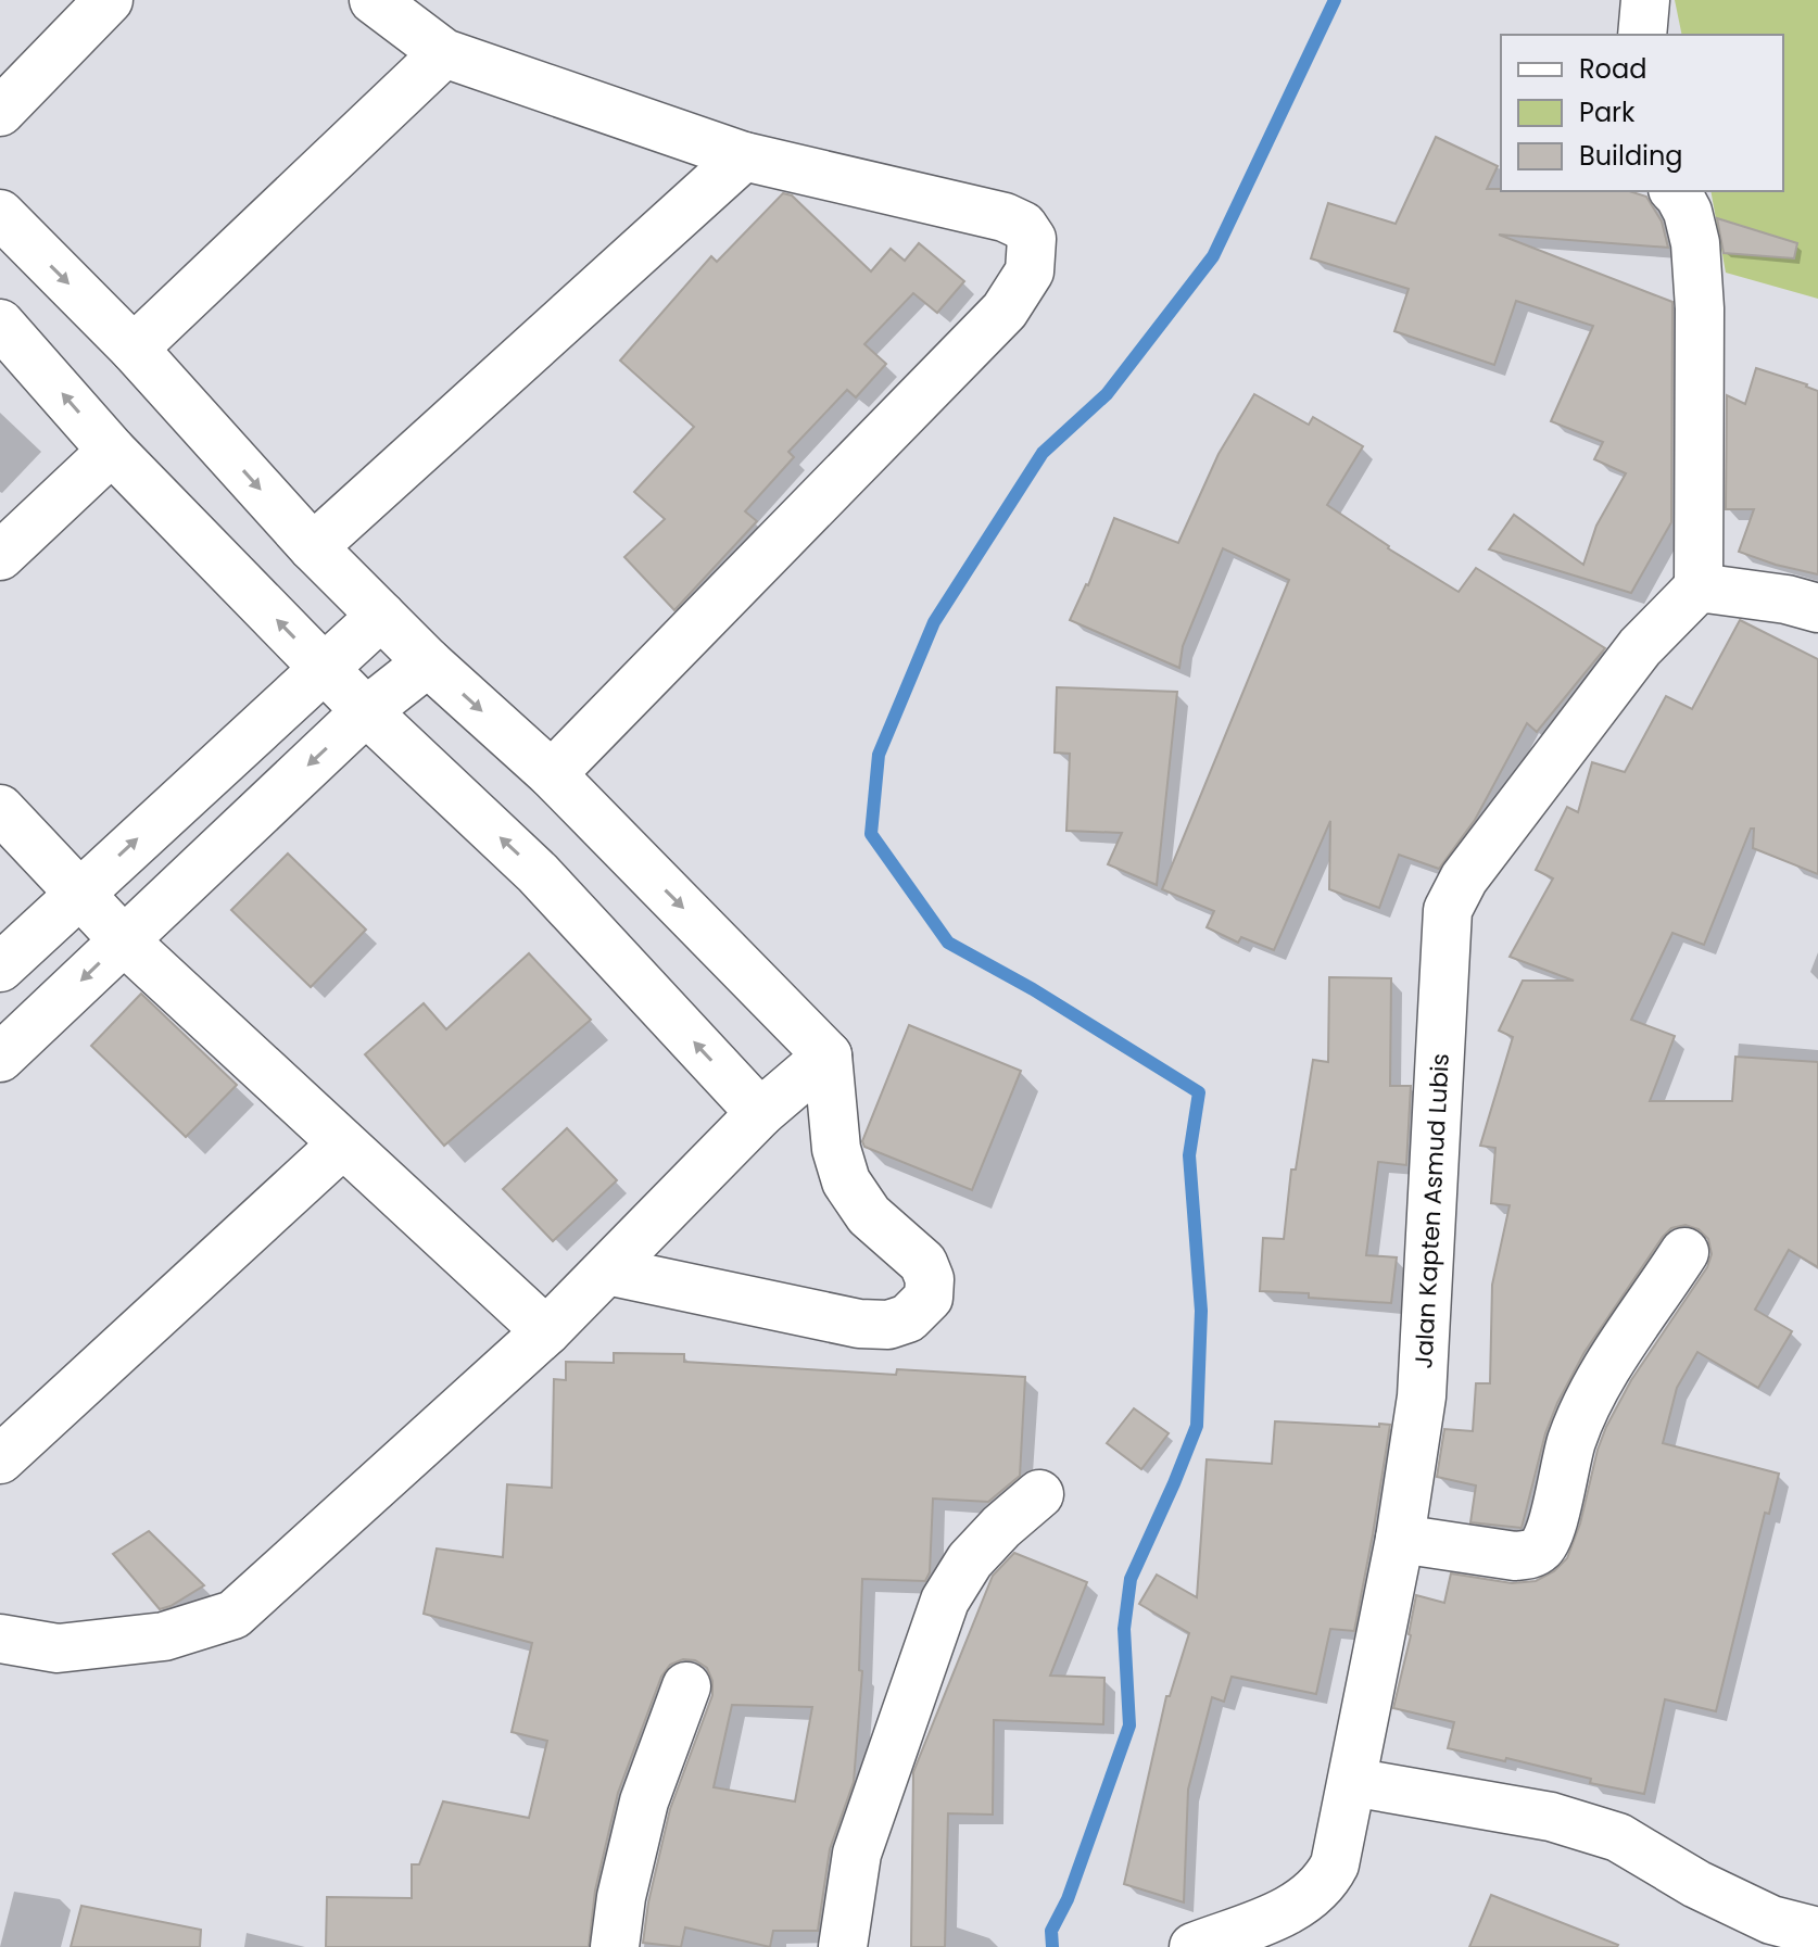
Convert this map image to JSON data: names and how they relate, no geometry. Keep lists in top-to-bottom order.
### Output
{
  "streets": {
    "street": ["Jalan Kapten Asmud Lubis"]
  },
  "legend": ["Road", "Park", "Building"]
}
